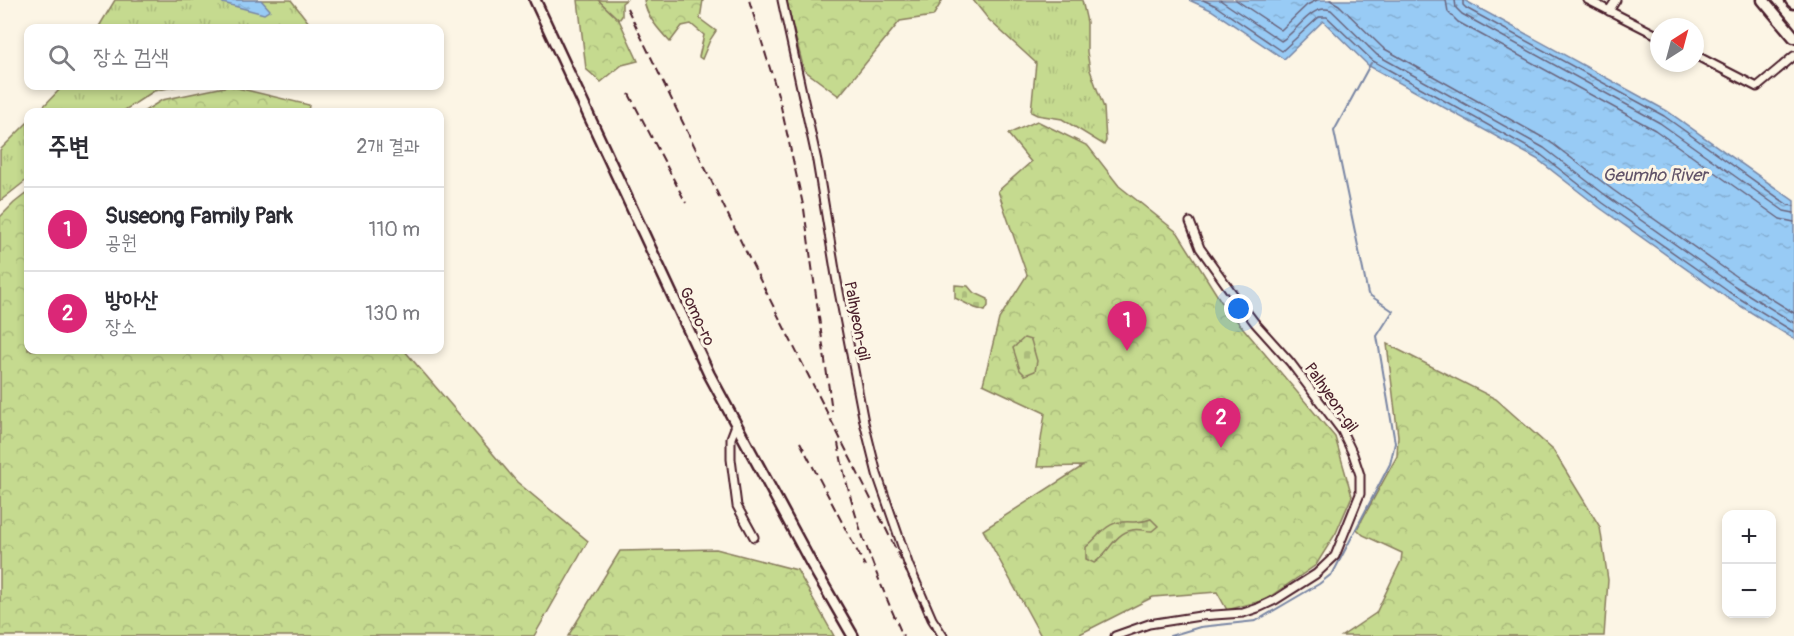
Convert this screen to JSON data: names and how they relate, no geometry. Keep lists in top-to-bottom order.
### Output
{
  "streets": {
    "main road": ["Gomo-ro"],
    "street": ["Palhyeon-gil"]
  },
  "water": ["Geumho River"],
  "north": "top right",
  "page": {
    "search": "장소 검색",
    "heading": ["주변", "2개 결과"],
    "list": [
      {
        "mark": "1",
        "name": "Suseong Family Park",
        "note": "공원",
        "value": "110 m"
      },
      {
        "mark": "2",
        "name": "방아산",
        "note": "장소",
        "value": "130 m"
      }
    ],
    "pins": ["1", "2"],
    "map_buttons": ["+", "−"]
  }
}
